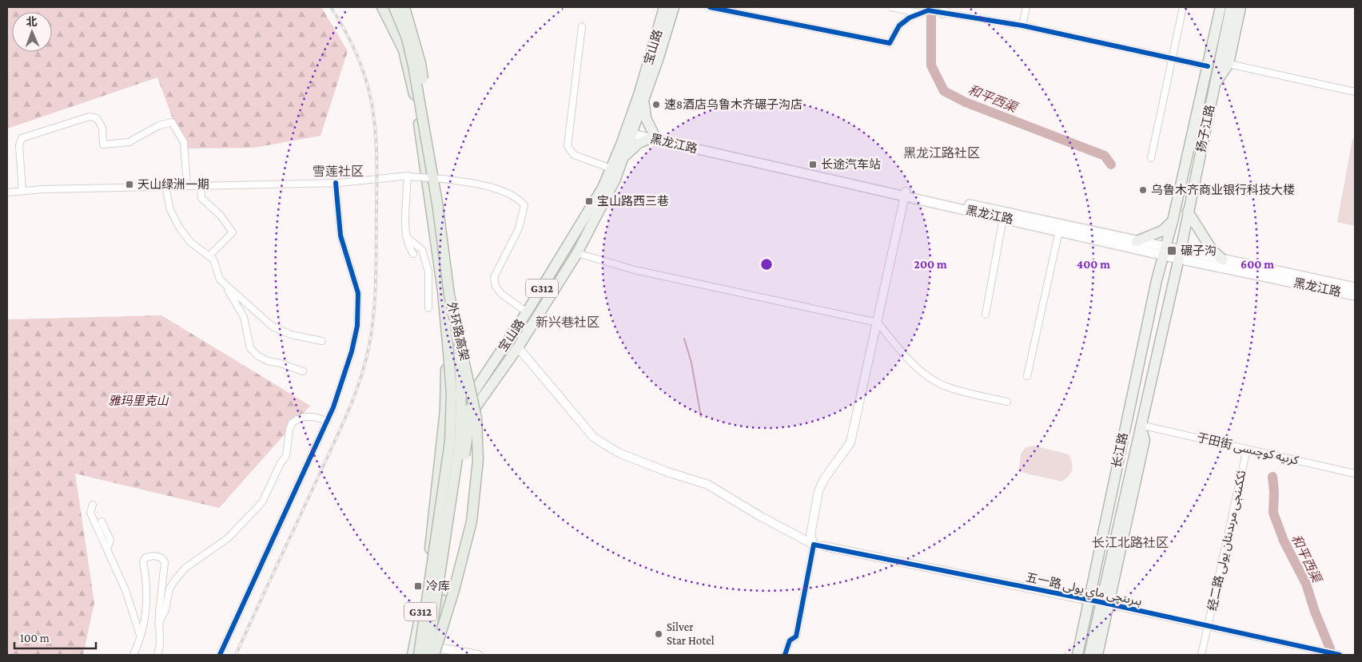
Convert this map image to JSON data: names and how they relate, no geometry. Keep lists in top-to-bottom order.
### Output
{
  "streets": {
    "highway": ["外环路高架"],
    "main road": [
      "宝山路",
      "扬子江路",
      "黑龙江路",
      "G312",
      "长江路"
    ],
    "street": ["于田街 كرىيە كوچىسى", "经二路 ئككىنجى مرىدىئان يولى", "五一路 بىرىنچى ماي يولى"]
  },
  "crossings": [
    ["宝山路", "黑龙江路"],
    ["宝山路", "外环路高架"],
    ["扬子江路", "黑龙江路"],
    ["扬子江路", "长江路"],
    ["黑龙江路", "长江路"],
    ["于田街 كرىيە كوچىسى", "长江路"],
    ["于田街 كرىيە كوچىسى", "经二路 ئككىنجى مرىدىئان يولى"],
    ["长江路", "五一路 بىرىنچى ماي يولى"],
    ["经二路 ئككىنجى مرىدىئان يولى", "五一路 بىرىنچى ماي يولى"]
  ],
  "districts": [
    "黑龙江路社区",
    "雪莲社区",
    "新兴巷社区",
    "长江北路社区"
  ],
  "water": ["和平西渠"],
  "parks": ["雅玛里克山"],
  "places": {
    "other": ["速8酒店乌鲁木齐碾子沟店", "乌鲁木齐商业银行科技大楼", "Silver Star Hotel"],
    "transit": [
      "长途汽车站",
      "天山绿洲一期",
      "宝山路西三巷",
      "碾子沟",
      "冷库"
    ]
  },
  "scale_bar": "100 m",
  "north": "top",
  "rings": ["200 m", "400 m", "600 m"]
}
